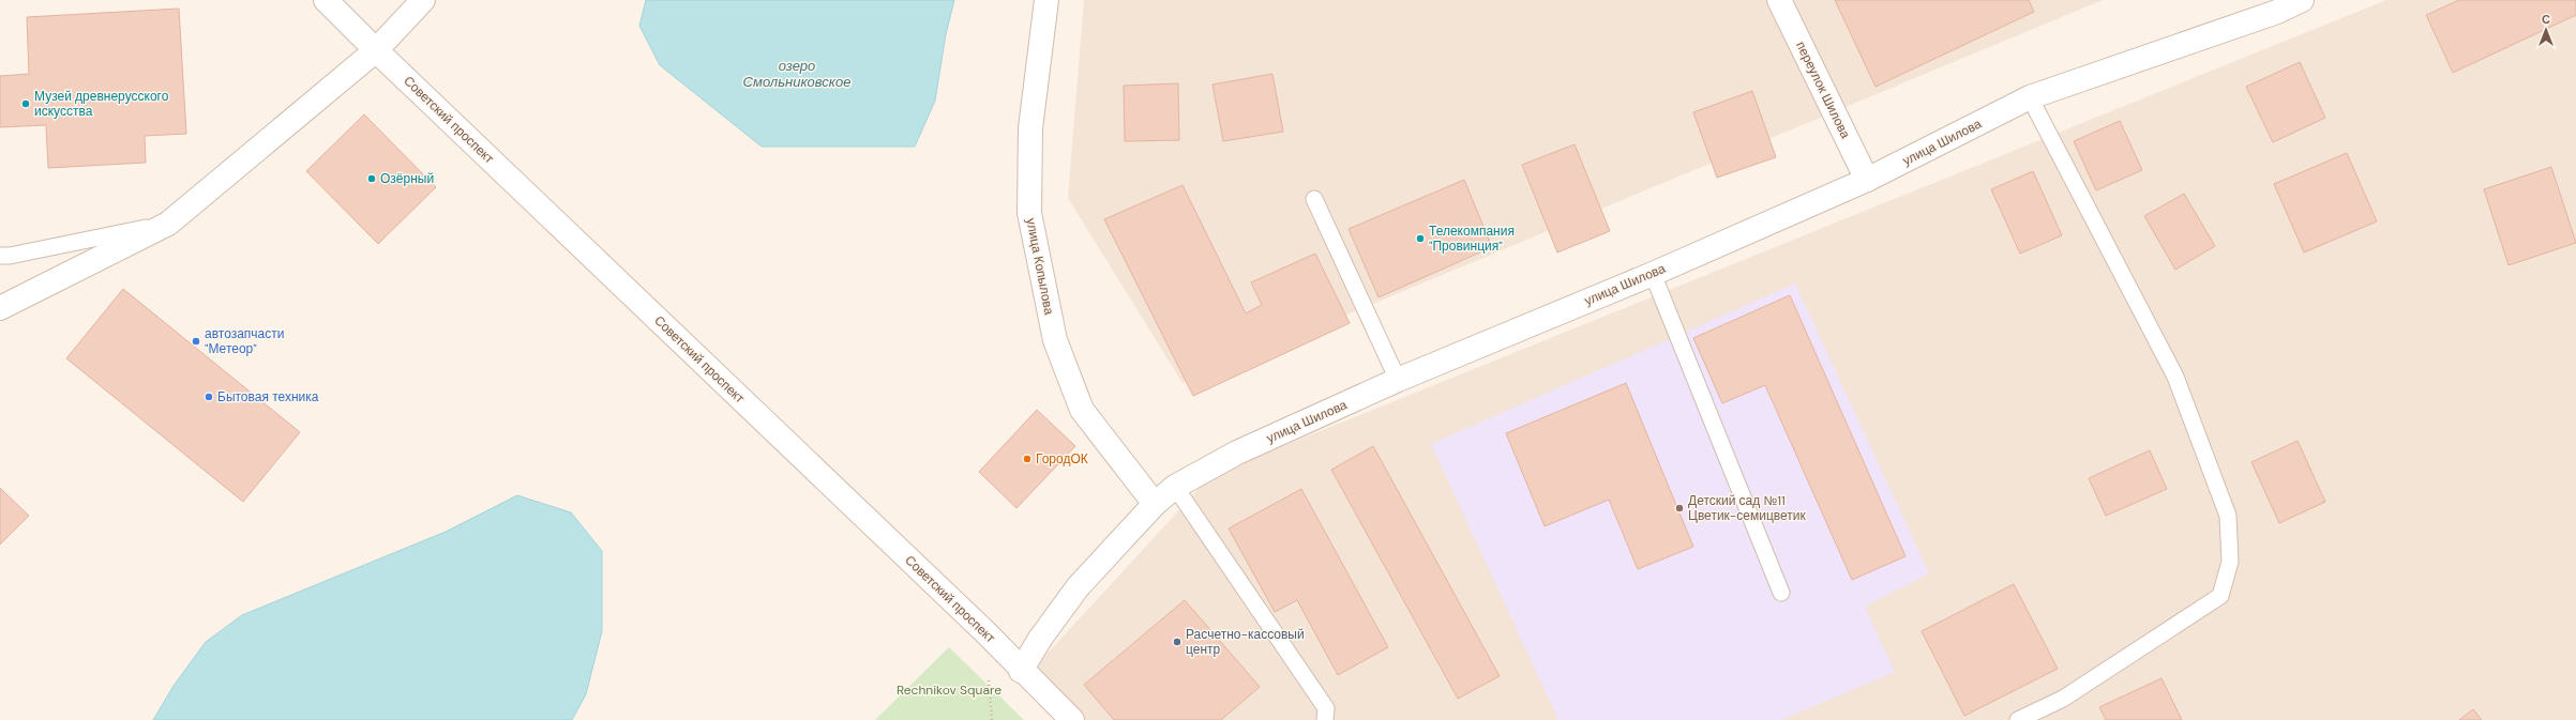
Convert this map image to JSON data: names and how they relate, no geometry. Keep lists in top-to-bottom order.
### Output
{
  "streets": {
    "street": [
      "переулок Шилова",
      "Советский проспект",
      "улица Шилова",
      "улица Копылова"
    ]
  },
  "crossings": [
    ["переулок Шилова", "улица Шилова"],
    ["Советский проспект", "улица Шилова"],
    ["улица Шилова", "улица Копылова"]
  ],
  "water": ["озеро Смольниковское"],
  "parks": ["Rechnikov Square"],
  "places": [
    "Музей древнерусского искусства",
    "Озёрный",
    "Телекомпания \"Провинция\"",
    "автозапчасти \"Метеор\"",
    "Бытовая техника",
    "ГородОК",
    "Детский сад №11 Цветик-семицветик",
    "Расчетно-кассовый центр"
  ],
  "north": "top"
}
